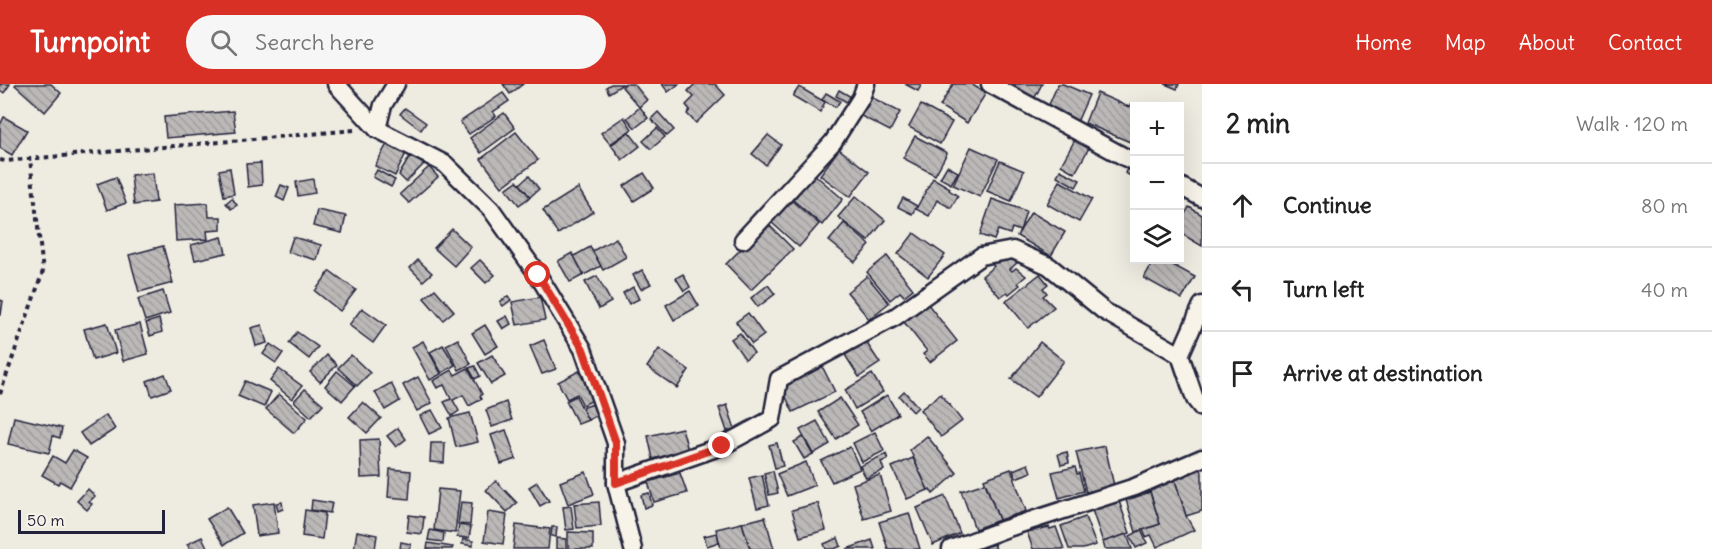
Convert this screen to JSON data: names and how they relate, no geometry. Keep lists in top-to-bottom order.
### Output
{
  "scale_bar": "50 m",
  "page": {
    "header": "Turnpoint",
    "search": "Search here",
    "nav": [
      "Home",
      "Map",
      "About",
      "Contact"
    ],
    "heading": ["2 min", "Walk · 120 m"],
    "map_buttons": ["+", "−"],
    "list": [
      ["Continue", "80 m"],
      ["Turn left", "40 m"],
      "Arrive at destination"
    ],
    "scale": "50 m"
  }
}
